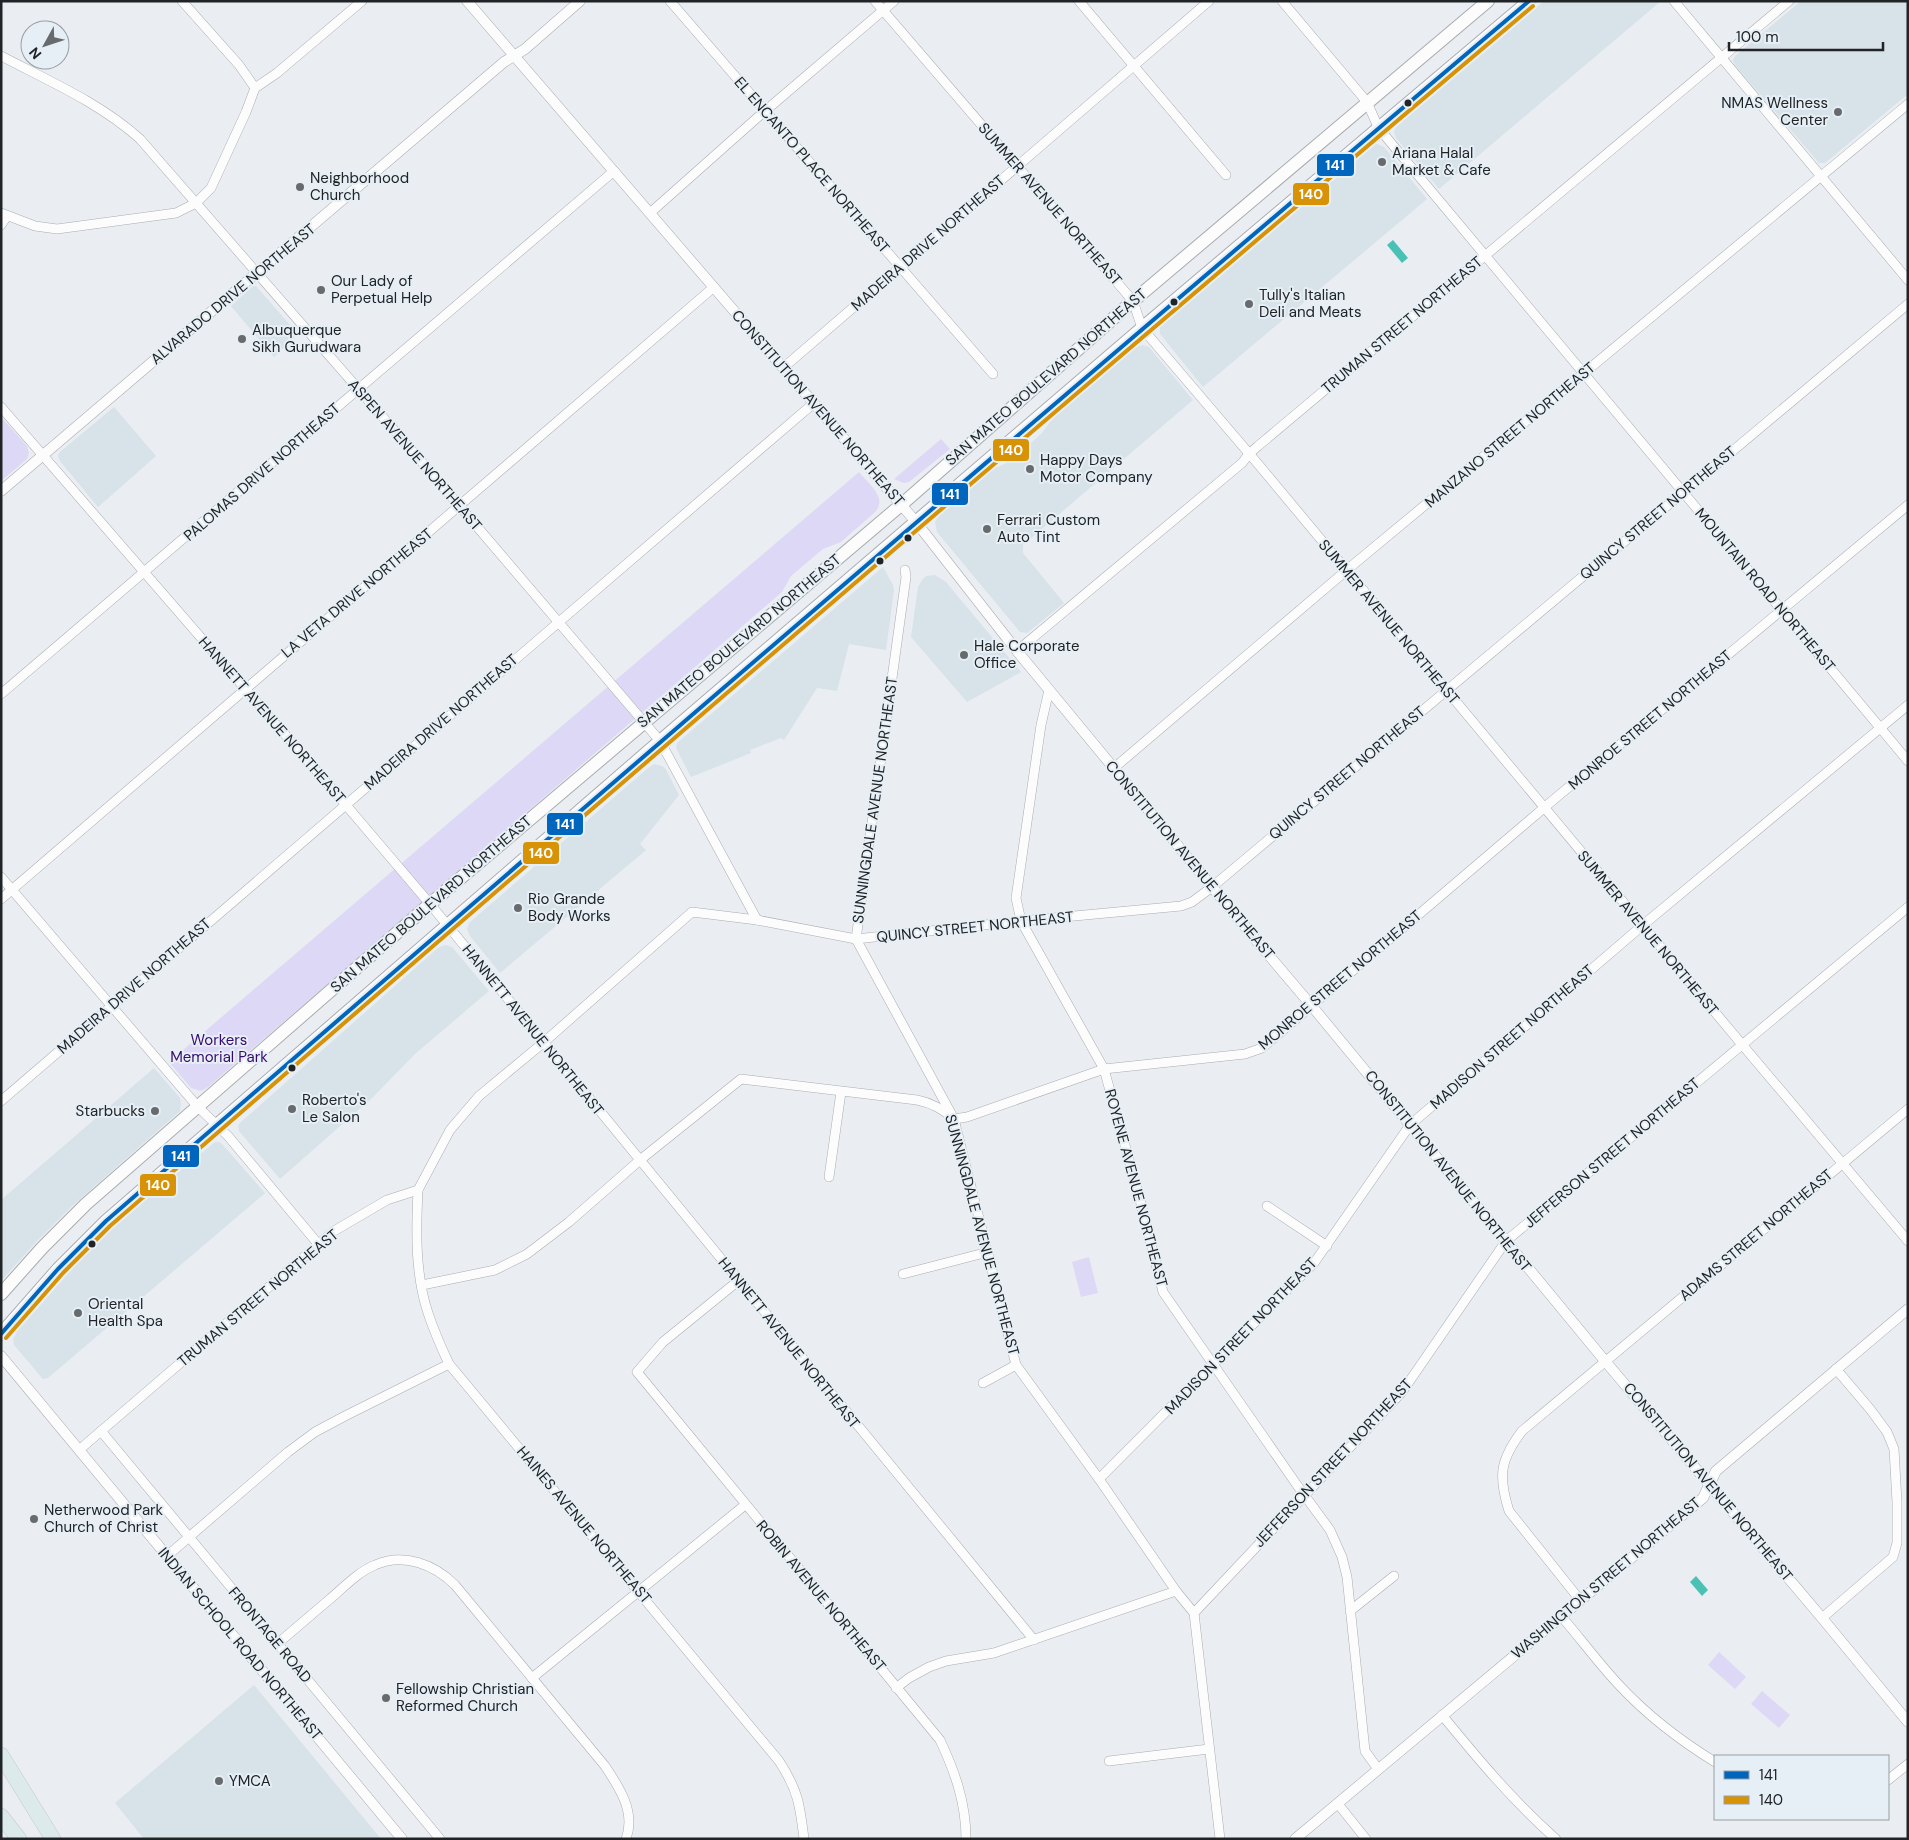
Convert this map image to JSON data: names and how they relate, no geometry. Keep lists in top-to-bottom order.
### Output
{
  "streets": {
    "main road": ["SAN MATEO BOULEVARD NORTHEAST"],
    "street": [
      "EL ENCANTO PLACE NORTHEAST",
      "SUMMER AVENUE NORTHEAST",
      "MADEIRA DRIVE NORTHEAST",
      "ALVARADO DRIVE NORTHEAST",
      "TRUMAN STREET NORTHEAST",
      "CONSTITUTION AVENUE NORTHEAST",
      "MANZANO STREET NORTHEAST",
      "ASPEN AVENUE NORTHEAST",
      "PALOMAS DRIVE NORTHEAST",
      "QUINCY STREET NORTHEAST",
      "MOUNTAIN ROAD NORTHEAST",
      "LA VETA DRIVE NORTHEAST",
      "HANNETT AVENUE NORTHEAST",
      "MONROE STREET NORTHEAST",
      "SUNNINGDALE AVENUE NORTHEAST",
      "MADISON STREET NORTHEAST",
      "JEFFERSON STREET NORTHEAST",
      "ROYENE AVENUE NORTHEAST",
      "ADAMS STREET NORTHEAST",
      "HAINES AVENUE NORTHEAST",
      "WASHINGTON STREET NORTHEAST",
      "ROBIN AVENUE NORTHEAST",
      "FRONTAGE ROAD",
      "INDIAN SCHOOL ROAD NORTHEAST"
    ]
  },
  "crossings": [
    ["EL ENCANTO PLACE NORTHEAST", "MADEIRA DRIVE NORTHEAST"],
    ["SUMMER AVENUE NORTHEAST", "MADEIRA DRIVE NORTHEAST"],
    ["SUMMER AVENUE NORTHEAST", "TRUMAN STREET NORTHEAST"],
    ["SUMMER AVENUE NORTHEAST", "SAN MATEO BOULEVARD NORTHEAST"],
    ["SUMMER AVENUE NORTHEAST", "MANZANO STREET NORTHEAST"],
    ["SUMMER AVENUE NORTHEAST", "QUINCY STREET NORTHEAST"],
    ["SUMMER AVENUE NORTHEAST", "MONROE STREET NORTHEAST"],
    ["SUMMER AVENUE NORTHEAST", "MADISON STREET NORTHEAST"],
    ["SUMMER AVENUE NORTHEAST", "JEFFERSON STREET NORTHEAST"],
    ["SUMMER AVENUE NORTHEAST", "ADAMS STREET NORTHEAST"],
    ["MADEIRA DRIVE NORTHEAST", "CONSTITUTION AVENUE NORTHEAST"],
    ["MADEIRA DRIVE NORTHEAST", "ASPEN AVENUE NORTHEAST"],
    ["MADEIRA DRIVE NORTHEAST", "HANNETT AVENUE NORTHEAST"],
    ["ALVARADO DRIVE NORTHEAST", "CONSTITUTION AVENUE NORTHEAST"],
    ["ALVARADO DRIVE NORTHEAST", "ASPEN AVENUE NORTHEAST"],
    ["ALVARADO DRIVE NORTHEAST", "HANNETT AVENUE NORTHEAST"],
    ["TRUMAN STREET NORTHEAST", "CONSTITUTION AVENUE NORTHEAST"],
    ["TRUMAN STREET NORTHEAST", "MOUNTAIN ROAD NORTHEAST"],
    ["TRUMAN STREET NORTHEAST", "HAINES AVENUE NORTHEAST"],
    ["TRUMAN STREET NORTHEAST", "FRONTAGE ROAD"],
    ["TRUMAN STREET NORTHEAST", "INDIAN SCHOOL ROAD NORTHEAST"],
    ["SAN MATEO BOULEVARD NORTHEAST", "CONSTITUTION AVENUE NORTHEAST"],
    ["SAN MATEO BOULEVARD NORTHEAST", "ASPEN AVENUE NORTHEAST"],
    ["SAN MATEO BOULEVARD NORTHEAST", "MOUNTAIN ROAD NORTHEAST"],
    ["SAN MATEO BOULEVARD NORTHEAST", "HANNETT AVENUE NORTHEAST"],
    ["CONSTITUTION AVENUE NORTHEAST", "MANZANO STREET NORTHEAST"],
    ["CONSTITUTION AVENUE NORTHEAST", "PALOMAS DRIVE NORTHEAST"],
    ["CONSTITUTION AVENUE NORTHEAST", "QUINCY STREET NORTHEAST"],
    ["CONSTITUTION AVENUE NORTHEAST", "LA VETA DRIVE NORTHEAST"],
    ["CONSTITUTION AVENUE NORTHEAST", "MONROE STREET NORTHEAST"],
    ["CONSTITUTION AVENUE NORTHEAST", "MADISON STREET NORTHEAST"],
    ["CONSTITUTION AVENUE NORTHEAST", "JEFFERSON STREET NORTHEAST"],
    ["CONSTITUTION AVENUE NORTHEAST", "ROYENE AVENUE NORTHEAST"],
    ["CONSTITUTION AVENUE NORTHEAST", "ADAMS STREET NORTHEAST"],
    ["CONSTITUTION AVENUE NORTHEAST", "WASHINGTON STREET NORTHEAST"],
    ["MANZANO STREET NORTHEAST", "MOUNTAIN ROAD NORTHEAST"],
    ["ASPEN AVENUE NORTHEAST", "PALOMAS DRIVE NORTHEAST"],
    ["ASPEN AVENUE NORTHEAST", "QUINCY STREET NORTHEAST"],
    ["ASPEN AVENUE NORTHEAST", "LA VETA DRIVE NORTHEAST"],
    ["PALOMAS DRIVE NORTHEAST", "HANNETT AVENUE NORTHEAST"],
    ["QUINCY STREET NORTHEAST", "MOUNTAIN ROAD NORTHEAST"],
    ["QUINCY STREET NORTHEAST", "SUNNINGDALE AVENUE NORTHEAST"],
    ["QUINCY STREET NORTHEAST", "ROYENE AVENUE NORTHEAST"],
    ["MOUNTAIN ROAD NORTHEAST", "MONROE STREET NORTHEAST"],
    ["MOUNTAIN ROAD NORTHEAST", "MADISON STREET NORTHEAST"],
    ["LA VETA DRIVE NORTHEAST", "HANNETT AVENUE NORTHEAST"],
    ["HANNETT AVENUE NORTHEAST", "ROBIN AVENUE NORTHEAST"],
    ["MONROE STREET NORTHEAST", "SUNNINGDALE AVENUE NORTHEAST"],
    ["MONROE STREET NORTHEAST", "ROYENE AVENUE NORTHEAST"],
    ["SUNNINGDALE AVENUE NORTHEAST", "MADISON STREET NORTHEAST"],
    ["SUNNINGDALE AVENUE NORTHEAST", "JEFFERSON STREET NORTHEAST"],
    ["MADISON STREET NORTHEAST", "ROYENE AVENUE NORTHEAST"],
    ["JEFFERSON STREET NORTHEAST", "ROYENE AVENUE NORTHEAST"],
    ["ROYENE AVENUE NORTHEAST", "WASHINGTON STREET NORTHEAST"],
    ["ADAMS STREET NORTHEAST", "WASHINGTON STREET NORTHEAST"]
  ],
  "parks": ["Workers Memorial Park"],
  "places": [
    "NMAS Wellness Center",
    "Ariana Halal Market & Cafe",
    "Neighborhood Church",
    "Our Lady of Perpetual Help",
    "Tully's Italian Deli and Meats",
    "Albuquerque Sikh Gurudwara",
    "Happy Days Motor Company",
    "Ferrari Custom Auto Tint",
    "Hale Corporate Office",
    "Rio Grande Body Works",
    "Roberto's Le Salon",
    "Starbucks",
    "Oriental Health Spa",
    "Netherwood Park Church of Christ",
    "Fellowship Christian Reformed Church",
    "YMCA"
  ],
  "lines": ["transit line 141", "transit line 140"],
  "legend": ["141", "140"],
  "scale_bar": "100 m",
  "north": "bottom left"
}
